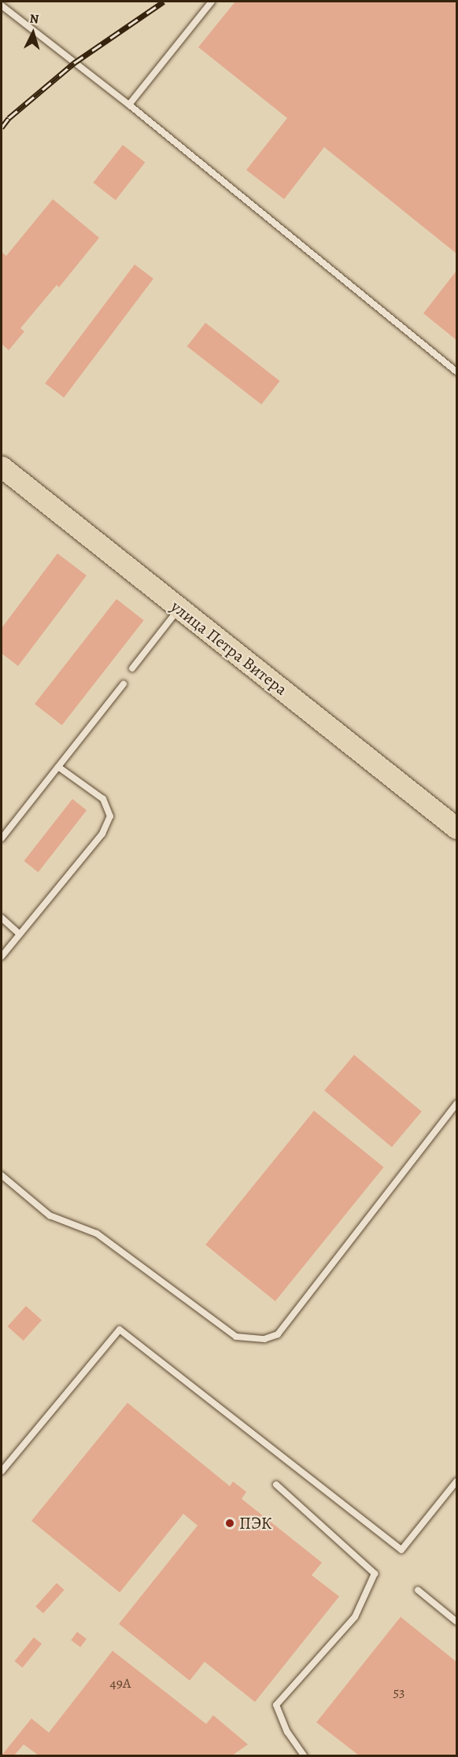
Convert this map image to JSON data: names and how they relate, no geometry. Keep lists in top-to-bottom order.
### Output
{
  "streets": {
    "main road": ["улица Петра Витера"]
  },
  "places": ["ПЭК"],
  "house_numbers": ["49А", "53"],
  "north": "top"
}
